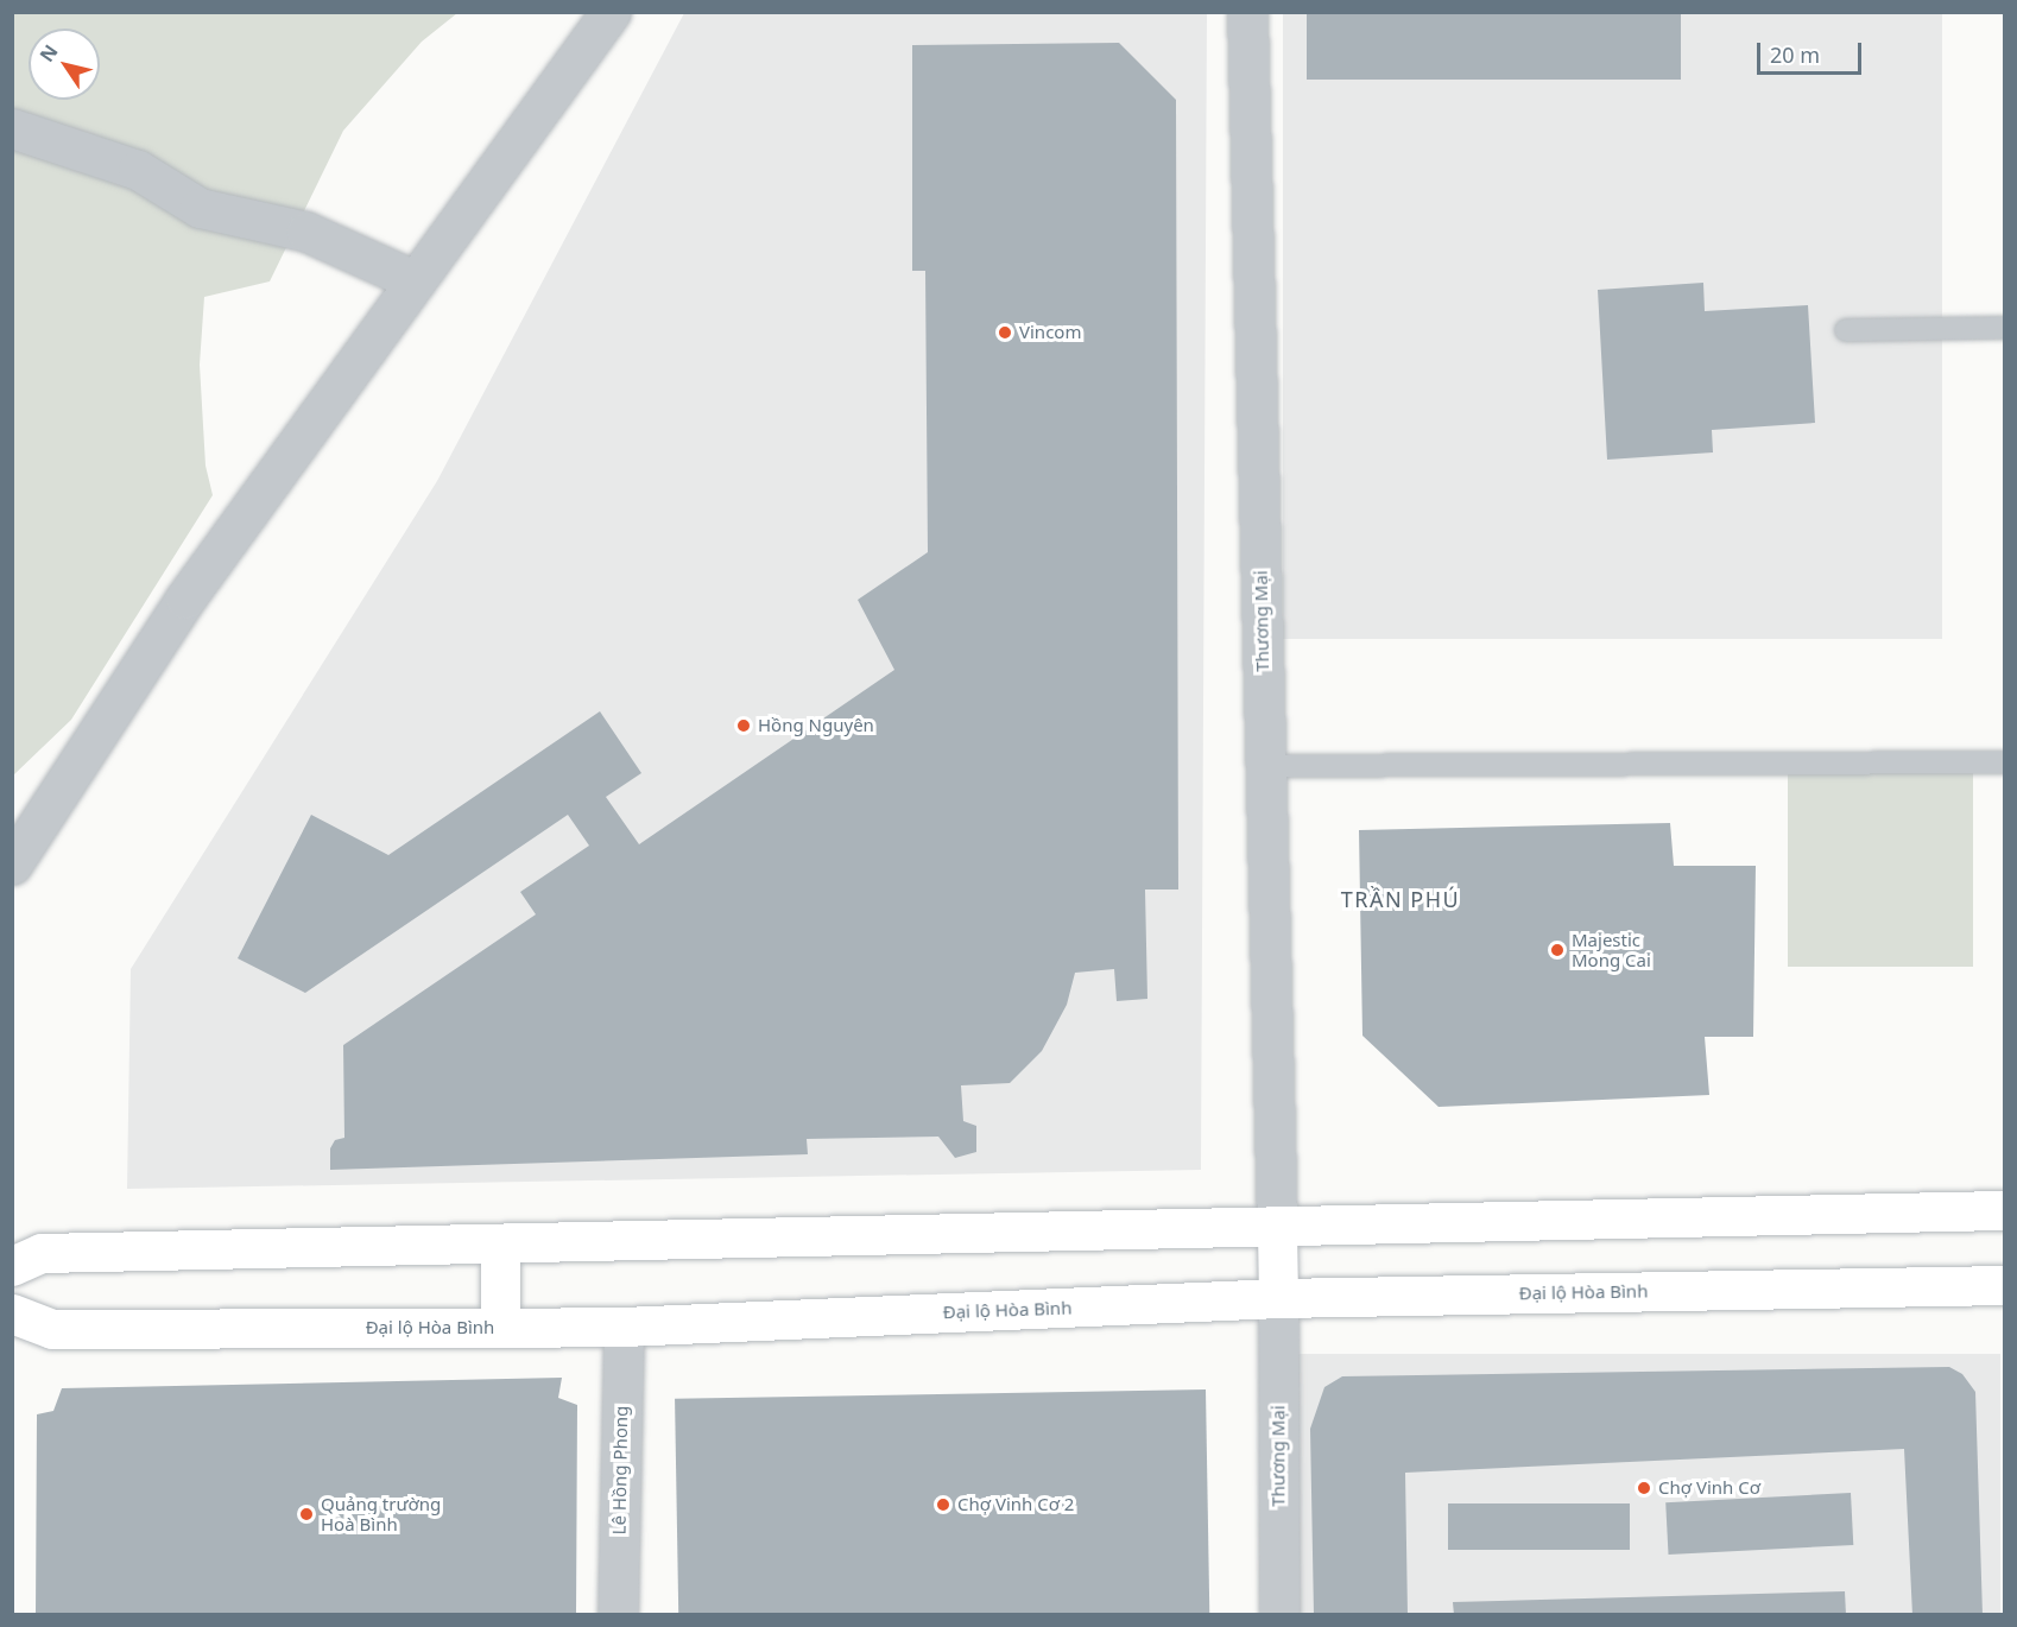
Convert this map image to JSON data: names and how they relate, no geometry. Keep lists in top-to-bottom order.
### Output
{
  "streets": {
    "highway": ["Đại lộ Hòa Bình"],
    "street": ["Thương Mại", "Lê Hồng Phong"]
  },
  "crossings": [
    ["Thương Mại", "Đại lộ Hòa Bình"],
    ["Đại lộ Hòa Bình", "Lê Hồng Phong"]
  ],
  "districts": ["TRẦN PHÚ"],
  "places": [
    "Vincom",
    "Hồng Nguyên",
    "Majestic Mong Cai",
    "Chợ Vinh Cơ",
    "Chợ Vinh Cơ 2",
    "Quảng trường Hoà Bình"
  ],
  "scale_bar": "20 m",
  "north": "top left"
}
